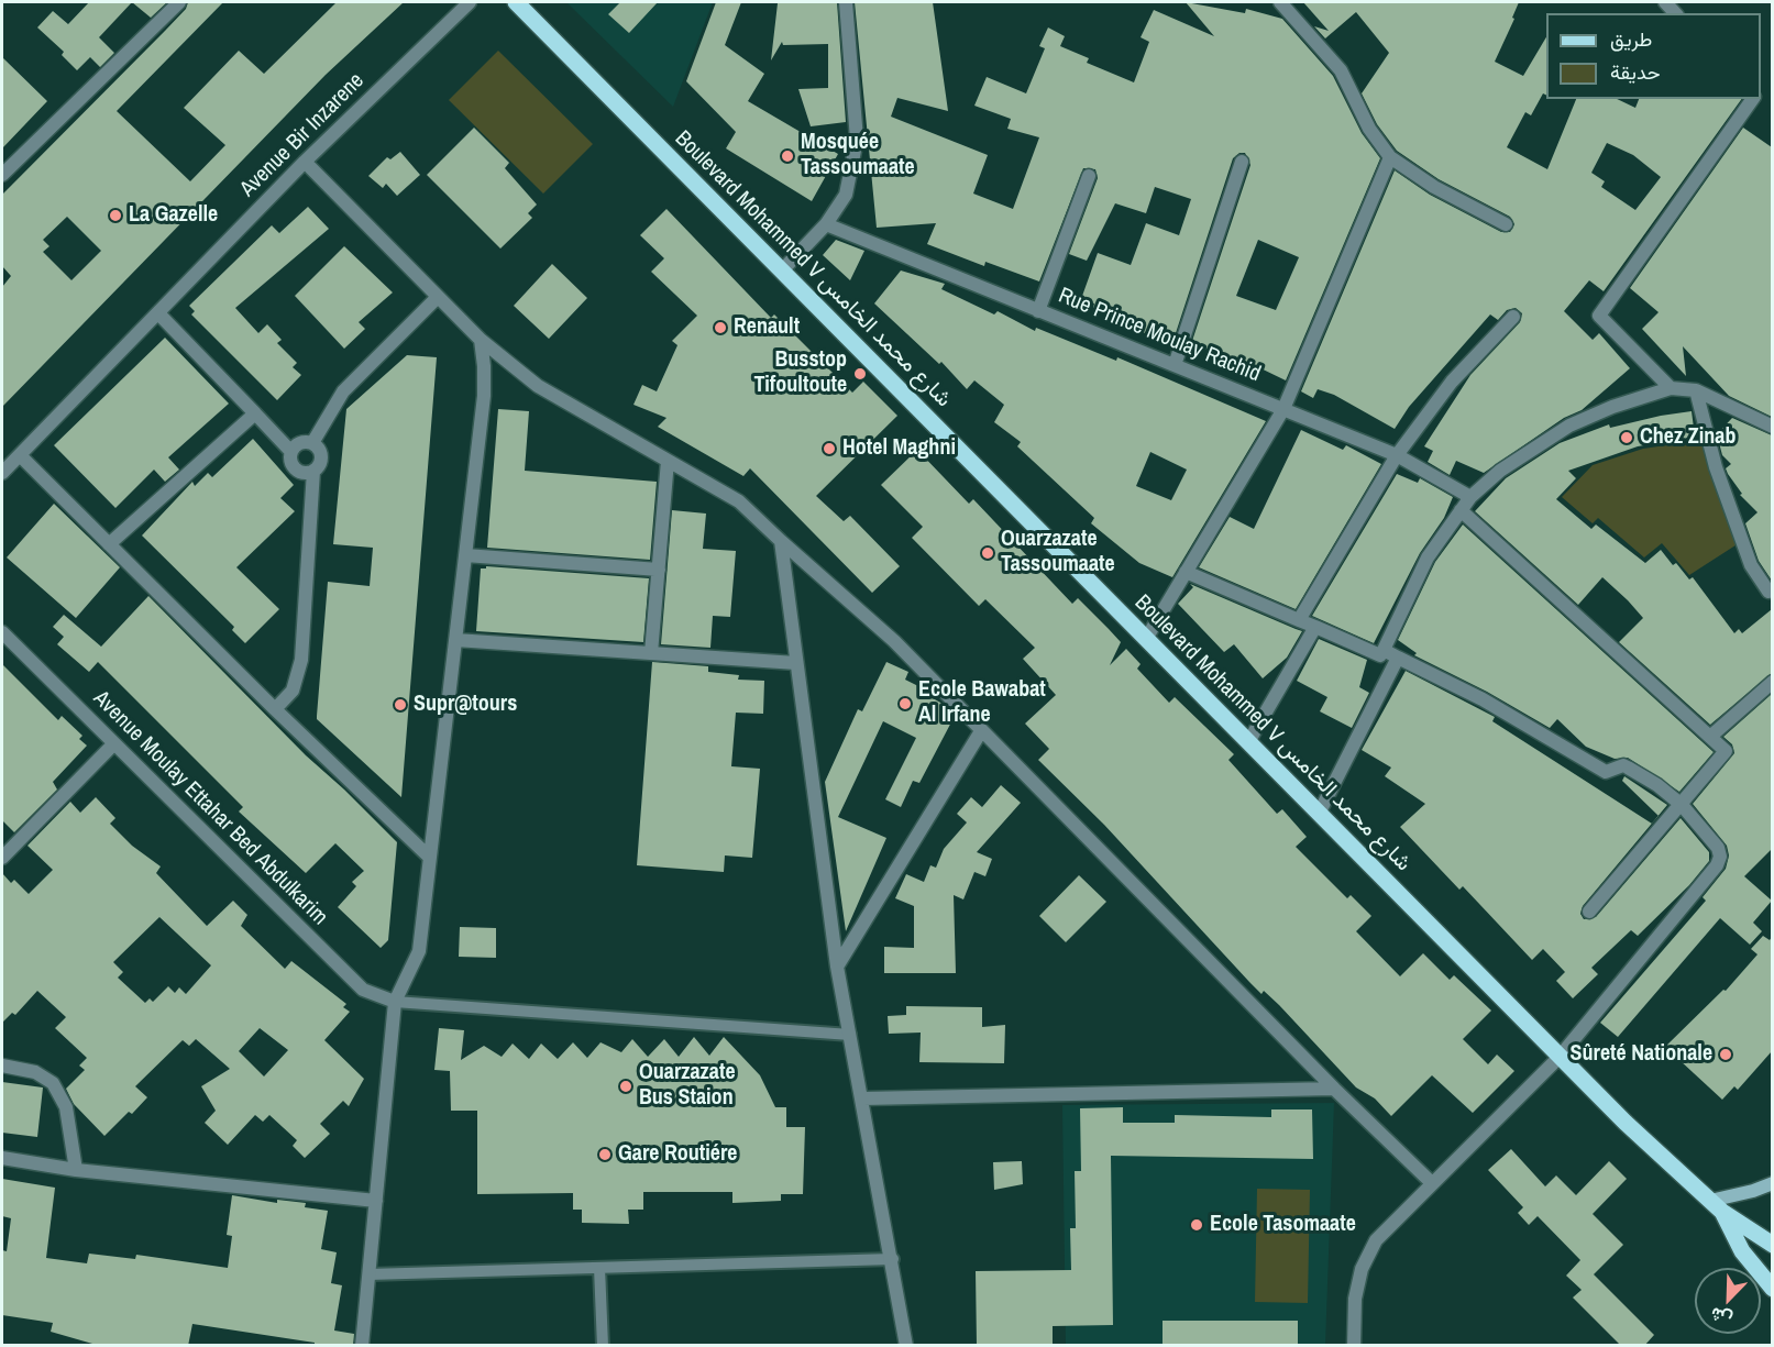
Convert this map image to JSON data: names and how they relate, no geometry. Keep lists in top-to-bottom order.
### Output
{
  "streets": {
    "main road": ["Boulevard Mohammed V شارع محمد الخامس"],
    "street": ["Avenue Bir Inzarene", "Rue Prince Moulay Rachid", "Avenue Moulay Ettahar Bed Abdulkarim"]
  },
  "places": [
    "Mosquée Tassoumaate",
    "La Gazelle",
    "Renault",
    "Busstop Tifoultoute",
    "Chez Zinab",
    "Hotel Maghni",
    "Ouarzazate Tassoumaate",
    "Ecole Bawabat Al Irfane",
    "Supr@tours",
    "Sûreté Nationale",
    "Ouarzazate Bus Staion",
    "Gare Routiére",
    "Ecole Tasomaate"
  ],
  "legend": ["طريق", "حديقة"],
  "north": "bottom left"
}
